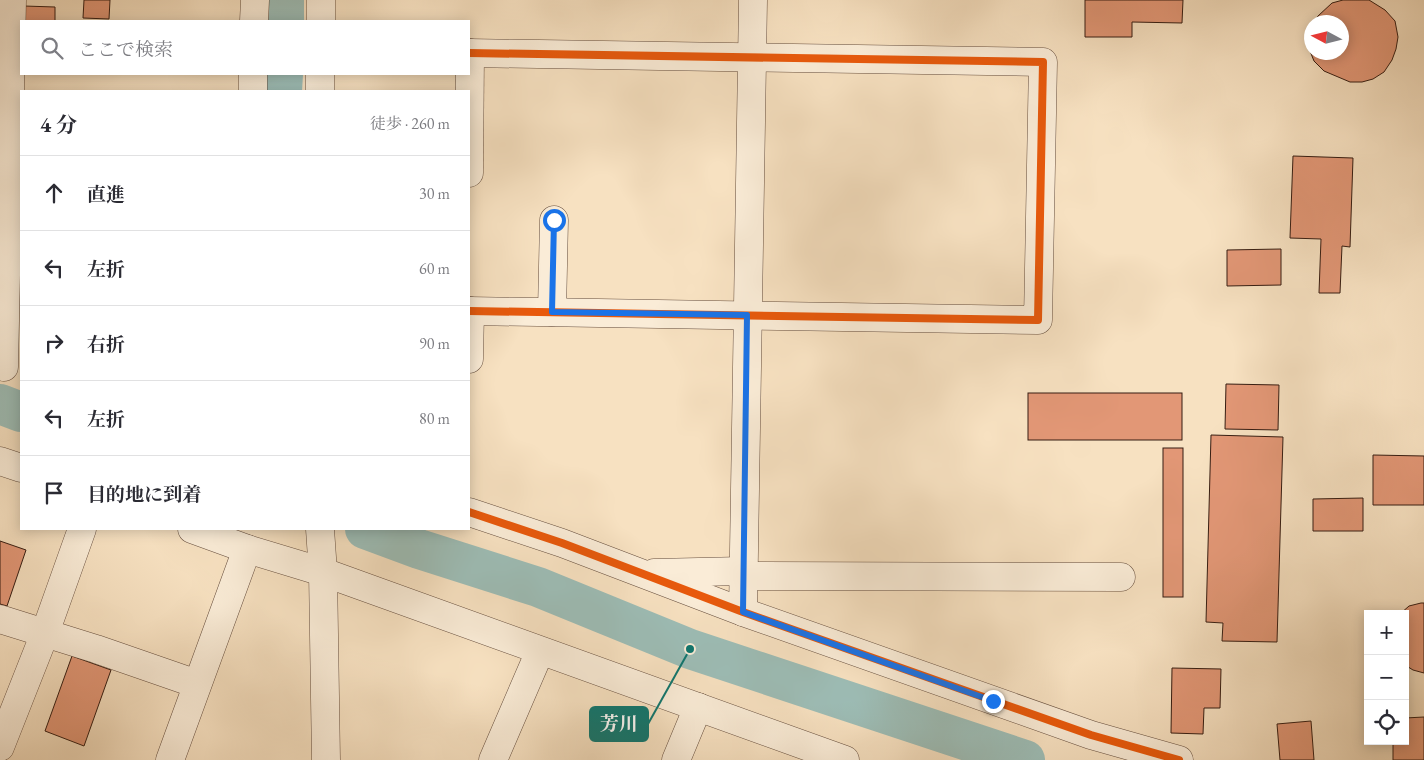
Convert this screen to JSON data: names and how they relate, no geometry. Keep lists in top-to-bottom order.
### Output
{
  "places": ["芳川"],
  "north": "left",
  "page": {
    "search": "ここで検索",
    "heading": ["4 分", "徒歩 · 260 m"],
    "list": [
      ["直進", "30 m"],
      ["左折", "60 m"],
      ["右折", "90 m"],
      ["左折", "80 m"],
      "目的地に到着"
    ],
    "map_buttons": ["+", "−"]
  }
}
